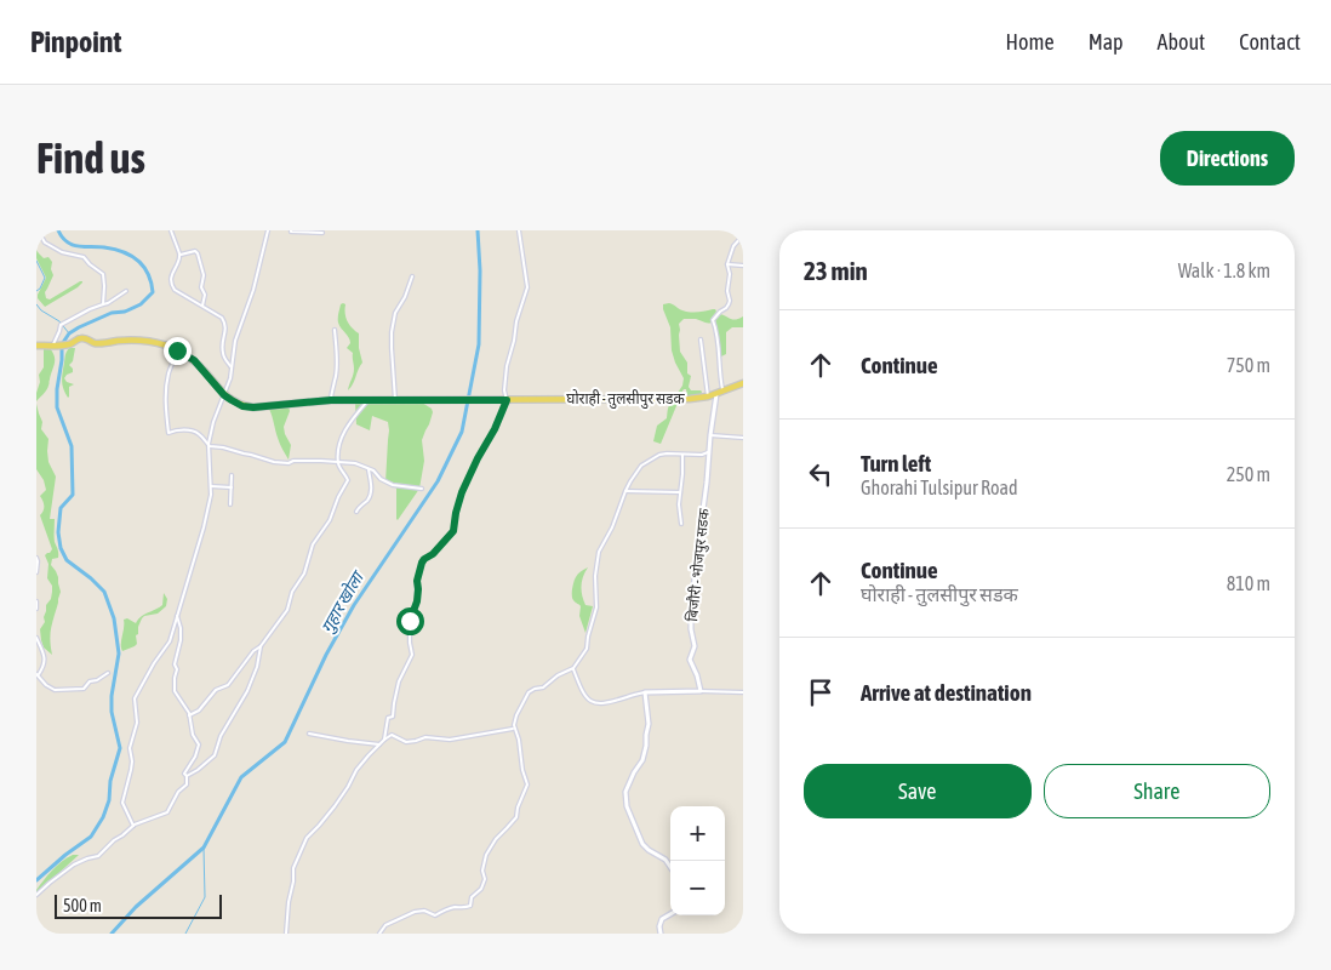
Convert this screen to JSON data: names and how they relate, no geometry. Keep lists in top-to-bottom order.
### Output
{
  "streets": {
    "main road": ["घोराही - तुलसीपुर सडक"],
    "street": ["बिजौरी - भोजपुर सडक"]
  },
  "crossings": [
    ["घोराही - तुलसीपुर सडक", "बिजौरी - भोजपुर सडक"]
  ],
  "water": ["गुहार खोला"],
  "scale_bar": "500 m",
  "page": {
    "header": "Pinpoint",
    "nav": [
      "Home",
      "Map",
      "About",
      "Contact"
    ],
    "buttons": [
      "Directions",
      ["Save", "Share"]
    ],
    "title": "Find us",
    "heading": ["23 min", "Walk · 1.8 km"],
    "list": [
      ["Continue", "750 m"],
      ["Turn left", "Ghorahi Tulsipur Road", "250 m"],
      ["Continue", "घोराही - तुलसीपुर सडक", "810 m"],
      "Arrive at destination"
    ],
    "map_buttons": ["+", "−"],
    "scale": "500 m"
  }
}
